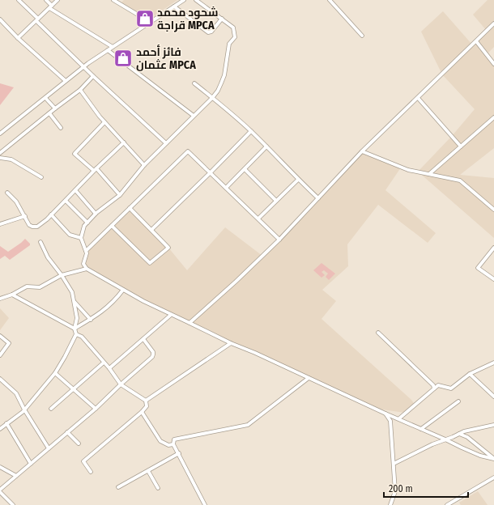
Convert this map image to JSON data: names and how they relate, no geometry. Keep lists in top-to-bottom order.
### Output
{
  "places": {
    "shop": ["شحود محمد قراجة MPCA", "فائز أحمد عثمان MPCA"]
  },
  "scale_bar": "200 m"
}
